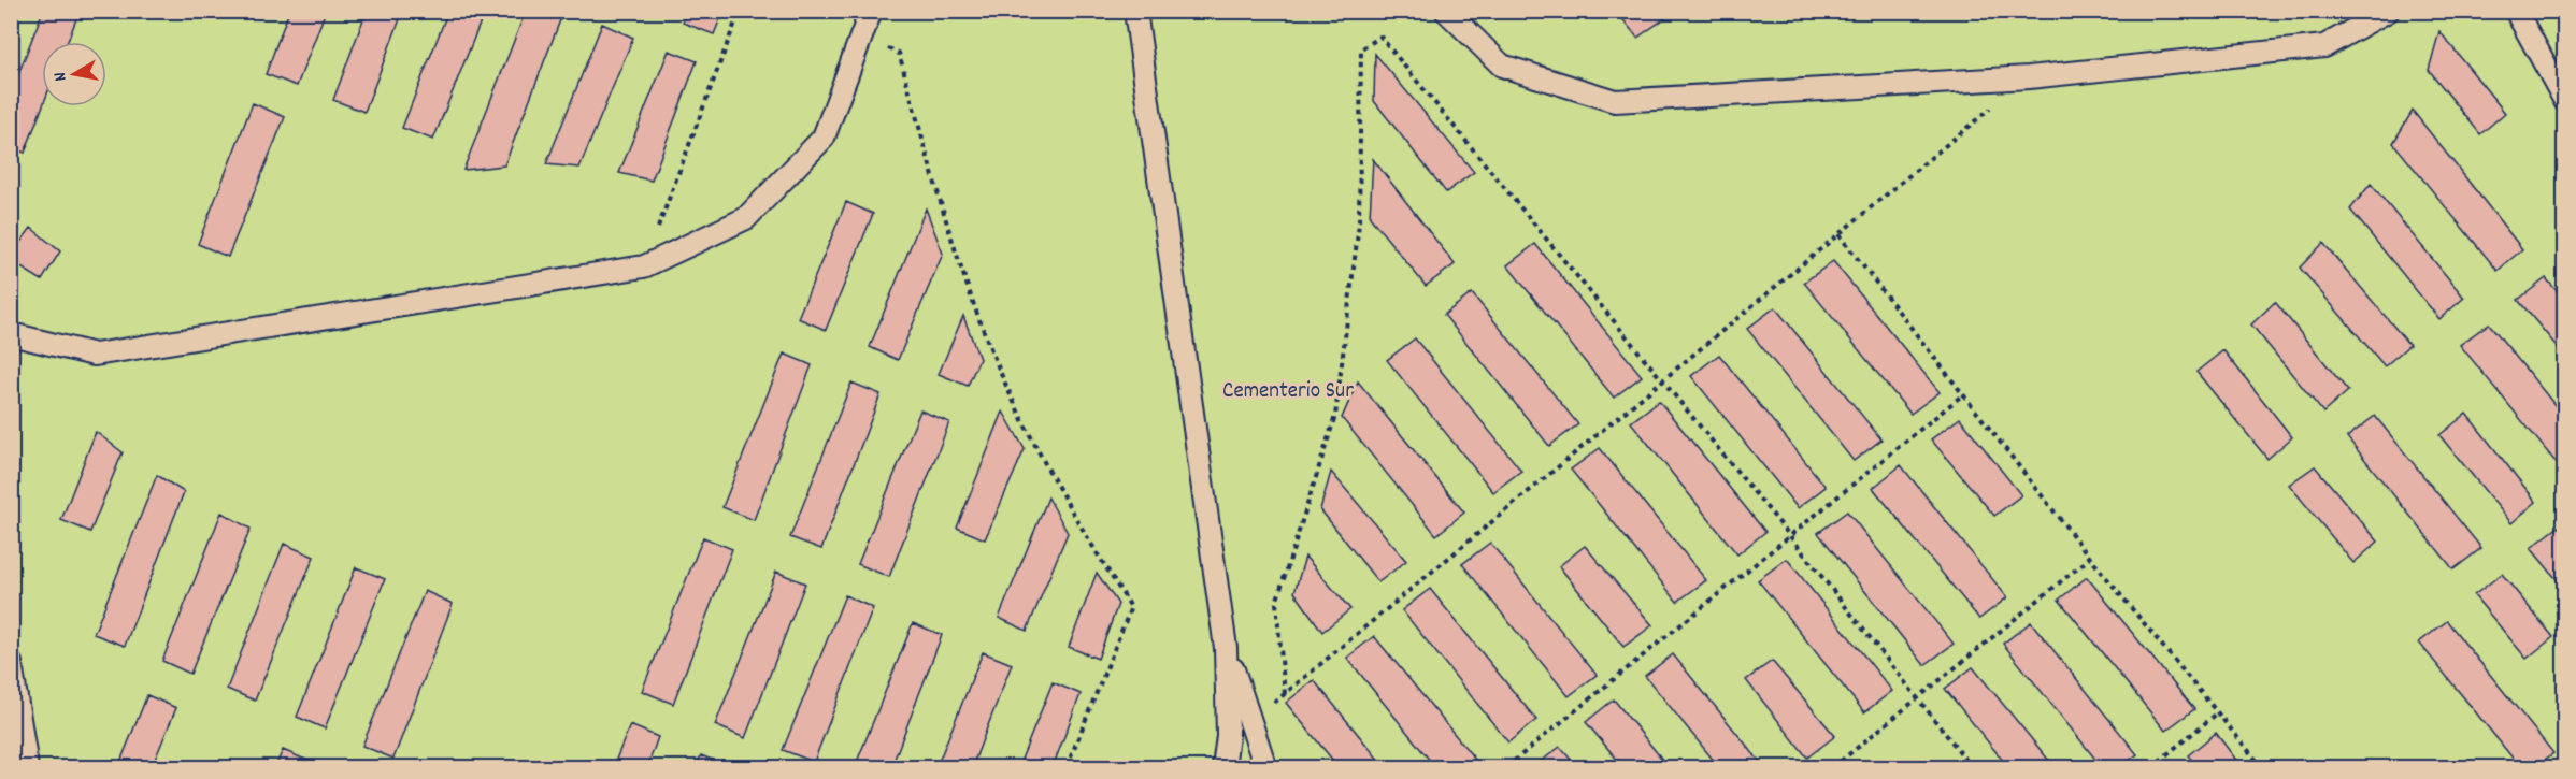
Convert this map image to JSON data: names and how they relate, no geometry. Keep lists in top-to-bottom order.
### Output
{
  "parks": ["Cementerio Sur"],
  "north": "left"
}
